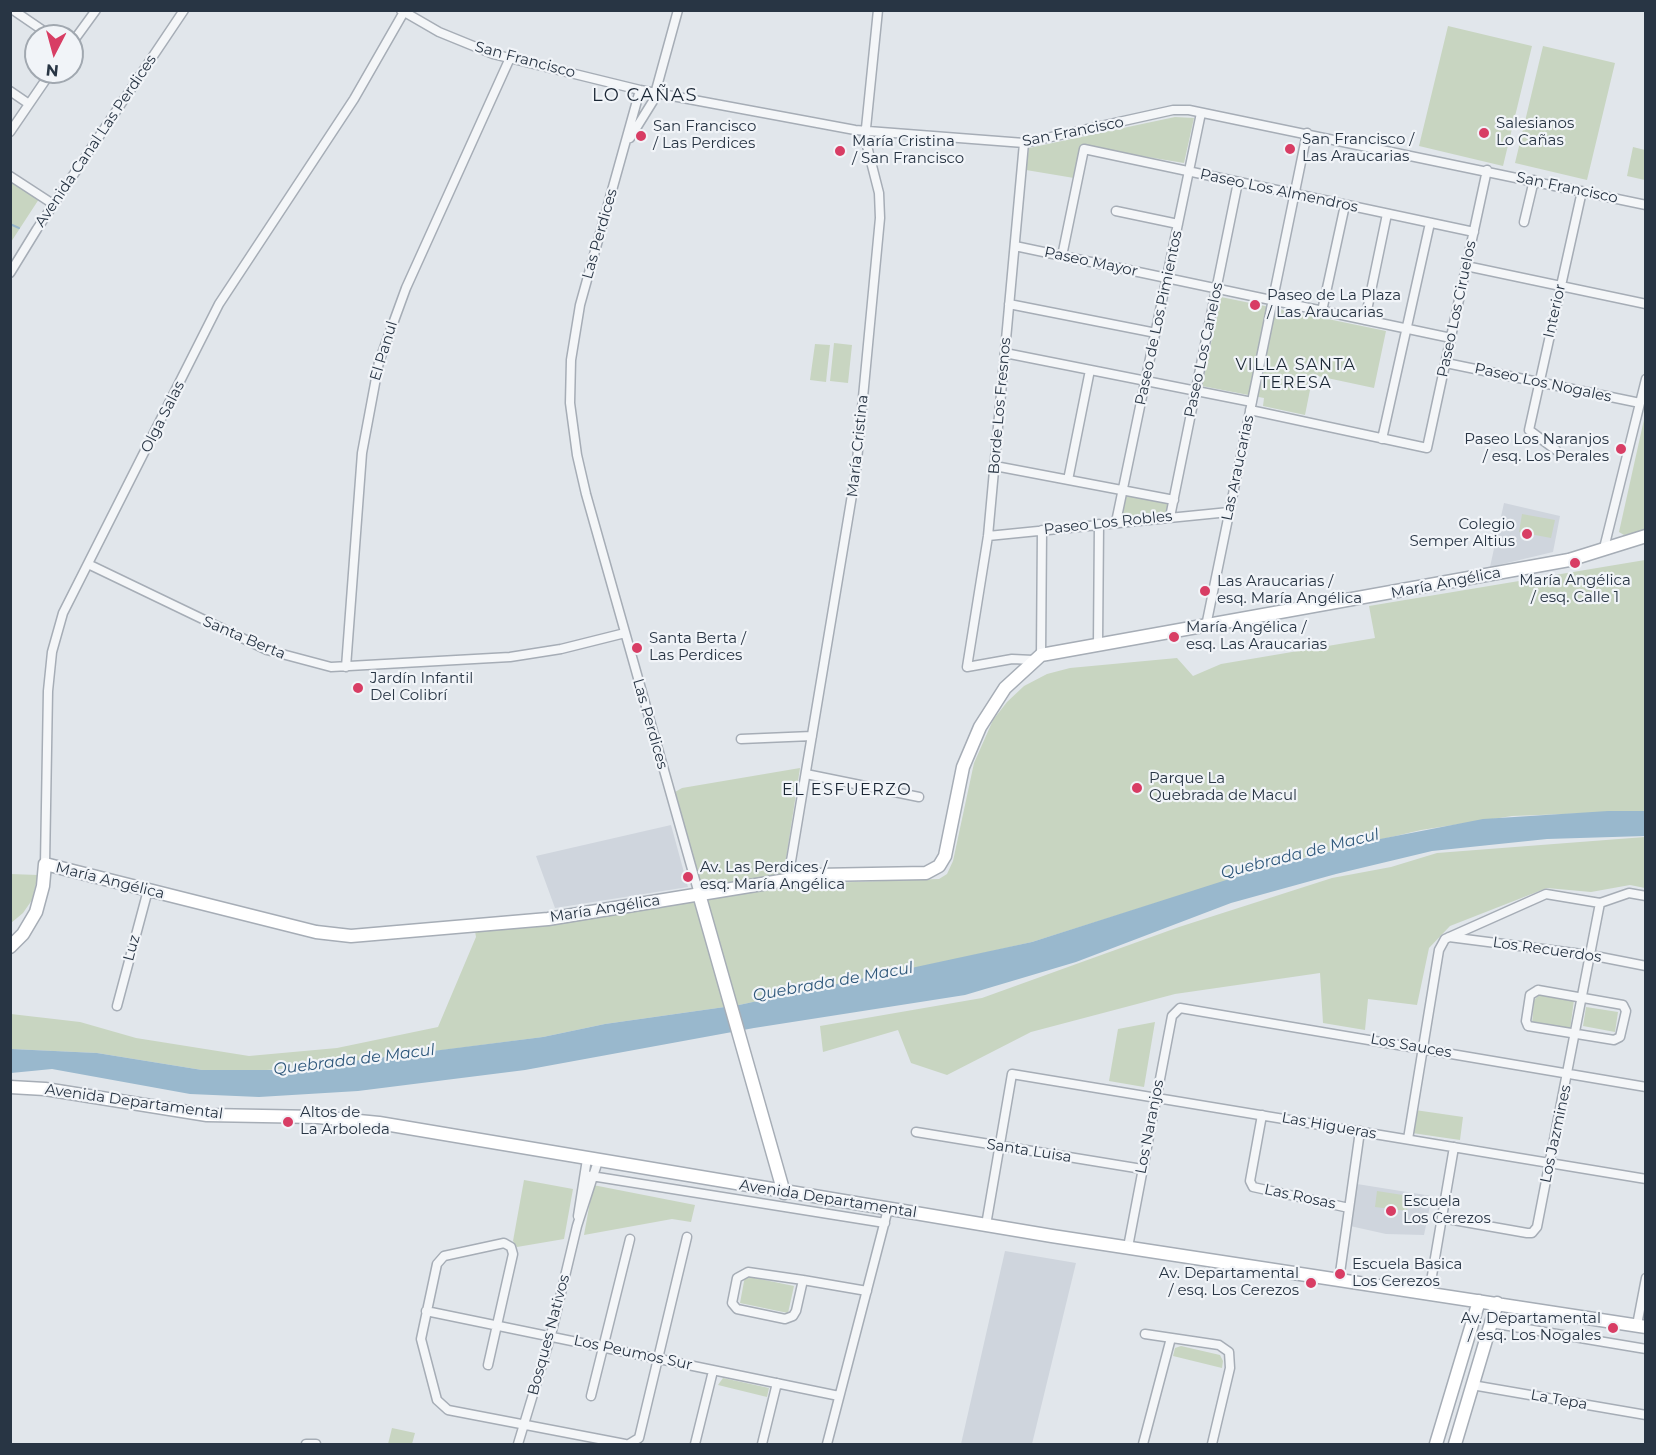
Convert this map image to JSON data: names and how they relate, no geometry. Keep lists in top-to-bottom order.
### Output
{
  "streets": {
    "street": [
      "San Francisco",
      "Avenida Canal Las Perdices",
      "Paseo Los Almendros",
      "Las Perdices",
      "Paseo Mayor",
      "Paseo Los Ciruelos",
      "Interior",
      "Paseo de Los Pimientos",
      "Paseo Los Canelos",
      "El Panul",
      "Paseo Los Nogales",
      "Borde Los Fresnos",
      "Olga Salas",
      "María Cristina",
      "Las Araucarias",
      "Paseo Los Robles",
      "María Angélica",
      "Santa Berta",
      "Luz",
      "Los Recuerdos",
      "Los Sauces",
      "Avenida Departamental",
      "Las Higueras",
      "Los Naranjos",
      "Los Jazmines",
      "Santa Luisa",
      "Las Rosas",
      "Bosques Nativos",
      "Los Peumos Sur",
      "La Tepa"
    ]
  },
  "crossings": [
    ["San Francisco", "Las Perdices"],
    ["San Francisco", "Paseo Los Ciruelos"],
    ["San Francisco", "Interior"],
    ["San Francisco", "Paseo de Los Pimientos"],
    ["San Francisco", "El Panul"],
    ["San Francisco", "Borde Los Fresnos"],
    ["San Francisco", "Olga Salas"],
    ["San Francisco", "María Cristina"],
    ["San Francisco", "Las Araucarias"],
    ["Paseo Los Almendros", "Paseo Mayor"],
    ["Paseo Los Almendros", "Paseo Los Ciruelos"],
    ["Paseo Los Almendros", "Paseo de Los Pimientos"],
    ["Paseo Los Almendros", "Paseo Los Canelos"],
    ["Paseo Los Almendros", "Las Araucarias"],
    ["Las Perdices", "María Angélica"],
    ["Las Perdices", "Santa Berta"],
    ["Las Perdices", "Avenida Departamental"],
    ["Paseo Mayor", "Paseo Los Ciruelos"],
    ["Paseo Mayor", "Paseo de Los Pimientos"],
    ["Paseo Mayor", "Paseo Los Canelos"],
    ["Paseo Mayor", "Borde Los Fresnos"],
    ["Paseo Mayor", "Las Araucarias"],
    ["Paseo Los Ciruelos", "Paseo Los Nogales"],
    ["Interior", "Paseo Los Nogales"],
    ["Paseo de Los Pimientos", "Paseo Los Robles"],
    ["Paseo Los Canelos", "Paseo Los Robles"],
    ["El Panul", "Santa Berta"],
    ["Borde Los Fresnos", "Paseo Los Robles"],
    ["Borde Los Fresnos", "María Angélica"],
    ["Olga Salas", "María Angélica"],
    ["Olga Salas", "Santa Berta"],
    ["María Cristina", "María Angélica"],
    ["Las Araucarias", "Paseo Los Robles"],
    ["Las Araucarias", "María Angélica"],
    ["María Angélica", "Luz"],
    ["Los Recuerdos", "Los Jazmines"],
    ["Los Sauces", "Los Naranjos"],
    ["Los Sauces", "Los Jazmines"],
    ["Avenida Departamental", "Los Naranjos"],
    ["Avenida Departamental", "Bosques Nativos"],
    ["Las Higueras", "Los Naranjos"],
    ["Las Higueras", "Los Jazmines"],
    ["Las Higueras", "Santa Luisa"],
    ["Las Higueras", "Las Rosas"],
    ["Los Naranjos", "Santa Luisa"],
    ["Bosques Nativos", "Los Peumos Sur"]
  ],
  "districts": ["LO CAÑAS", "VILLA SANTA TERESA", "EL ESFUERZO"],
  "water": ["Quebrada de Macul"],
  "places": [
    "Salesianos Lo Cañas",
    "San Francisco / Las Perdices",
    "San Francisco / Las Araucarias",
    "María Cristina / San Francisco",
    "Paseo de La Plaza / Las Araucarias",
    "Paseo Los Naranjos / esq. Los Perales",
    "Colegio Semper Altius",
    "María Angélica / esq. Calle 1",
    "Las Araucarias / esq. María Angélica",
    "María Angélica / esq. Las Araucarias",
    "Santa Berta / Las Perdices",
    "Jardín Infantil Del Colibrí",
    "Parque La Quebrada de Macul",
    "Av. Las Perdices / esq. María Angélica",
    "Altos de La Arboleda",
    "Escuela Los Cerezos",
    "Escuela Basica Los Cerezos",
    "Av. Departamental / esq. Los Cerezos",
    "Av. Departamental / esq. Los Nogales"
  ],
  "north": "bottom"
}
